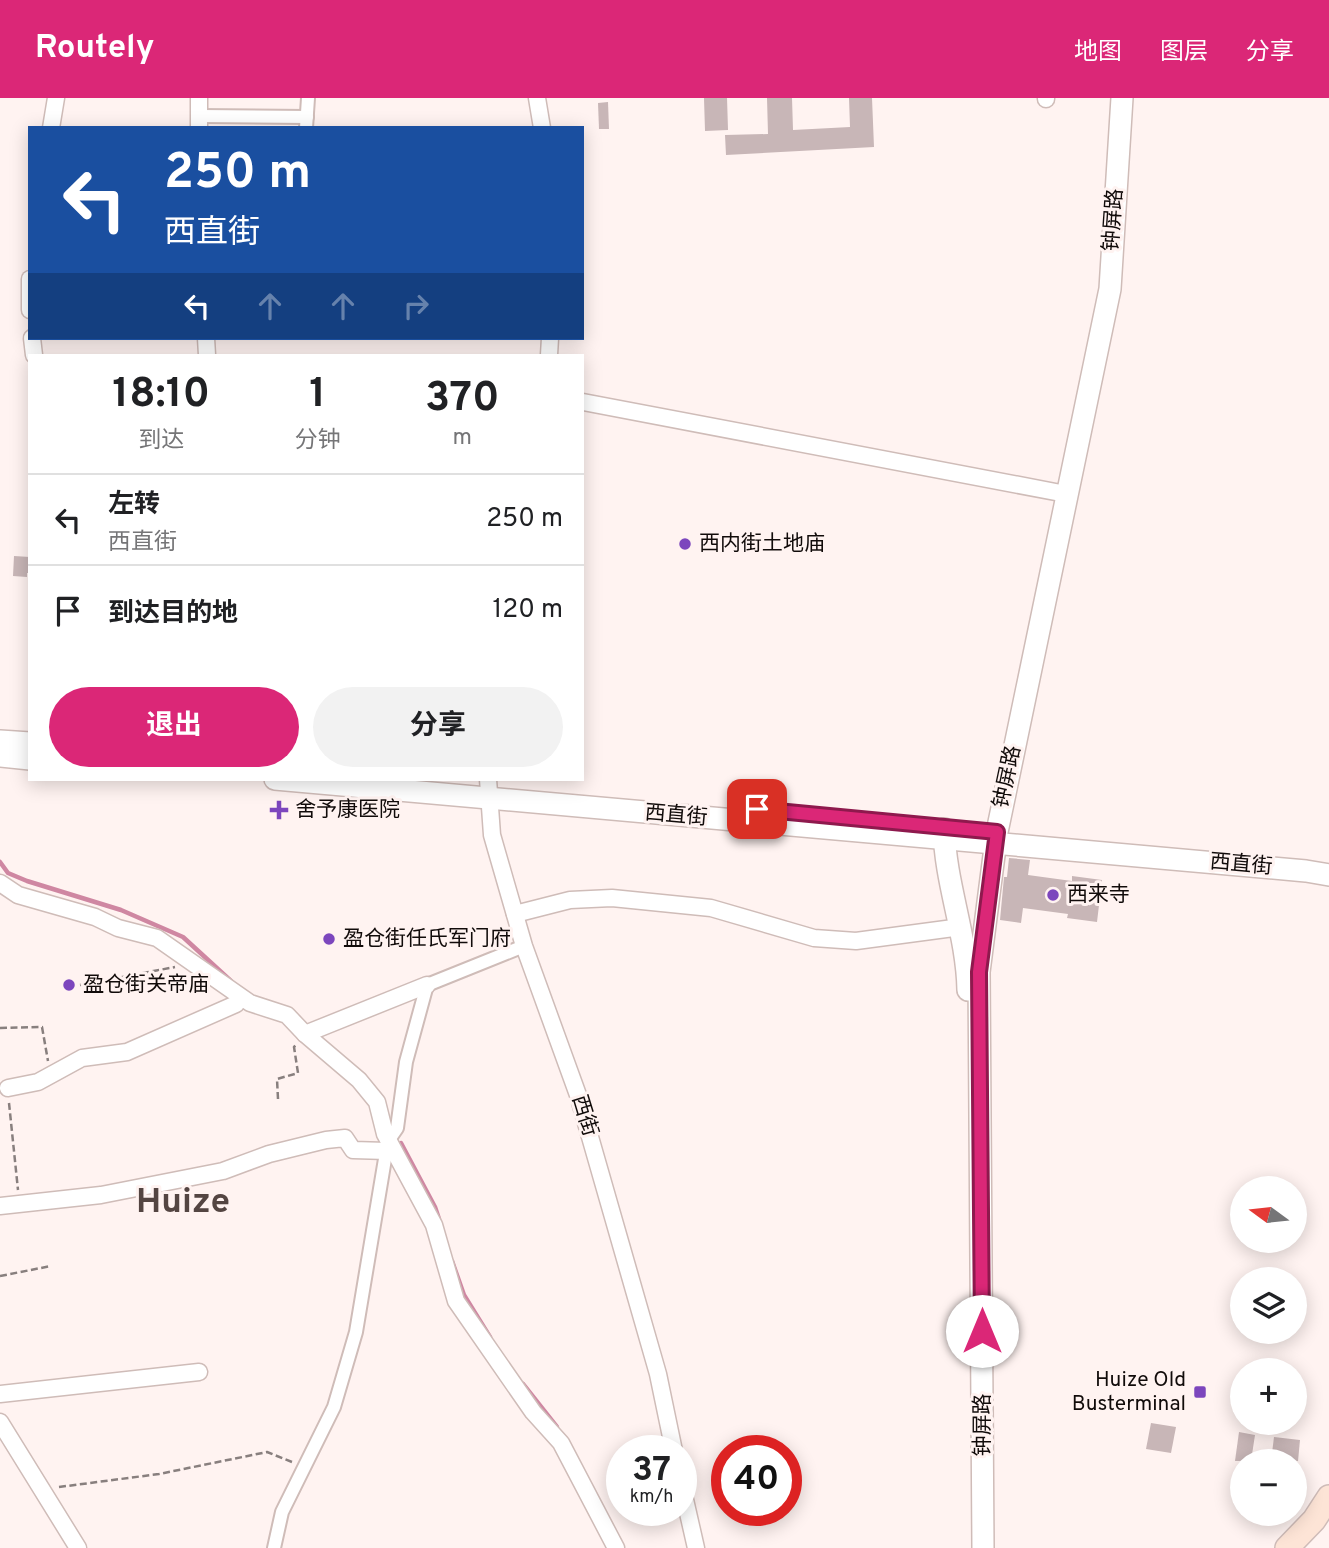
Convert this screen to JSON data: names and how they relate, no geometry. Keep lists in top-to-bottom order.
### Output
{
  "streets": {
    "street": ["钟屏路", "西直街", "西街"]
  },
  "crossings": [
    ["钟屏路", "西直街"],
    ["西直街", "西街"]
  ],
  "districts": ["Huize"],
  "places": {
    "other": [
      "西内街土地庙",
      "西来寺",
      "盈仓街任氏军门府",
      "盈仓街关帝庙"
    ],
    "health": ["舍予康医院"],
    "transit": ["Huize Old Busterminal"]
  },
  "north": "left",
  "page": {
    "header": "Routely",
    "nav": ["地图", "图层", "分享"],
    "turn": ["250 m", "西直街"],
    "eta": [
      "18:10",
      "到达",
      "1",
      "分钟",
      "370",
      "m"
    ],
    "list": [
      {
        "name": "左转",
        "note": "西直街",
        "value": "250 m"
      },
      {
        "name": "到达目的地",
        "value": "120 m"
      }
    ],
    "buttons": ["退出", "分享"],
    "map_buttons": ["+", "−"],
    "speed": "37 km/h",
    "limit": "40"
  }
}
